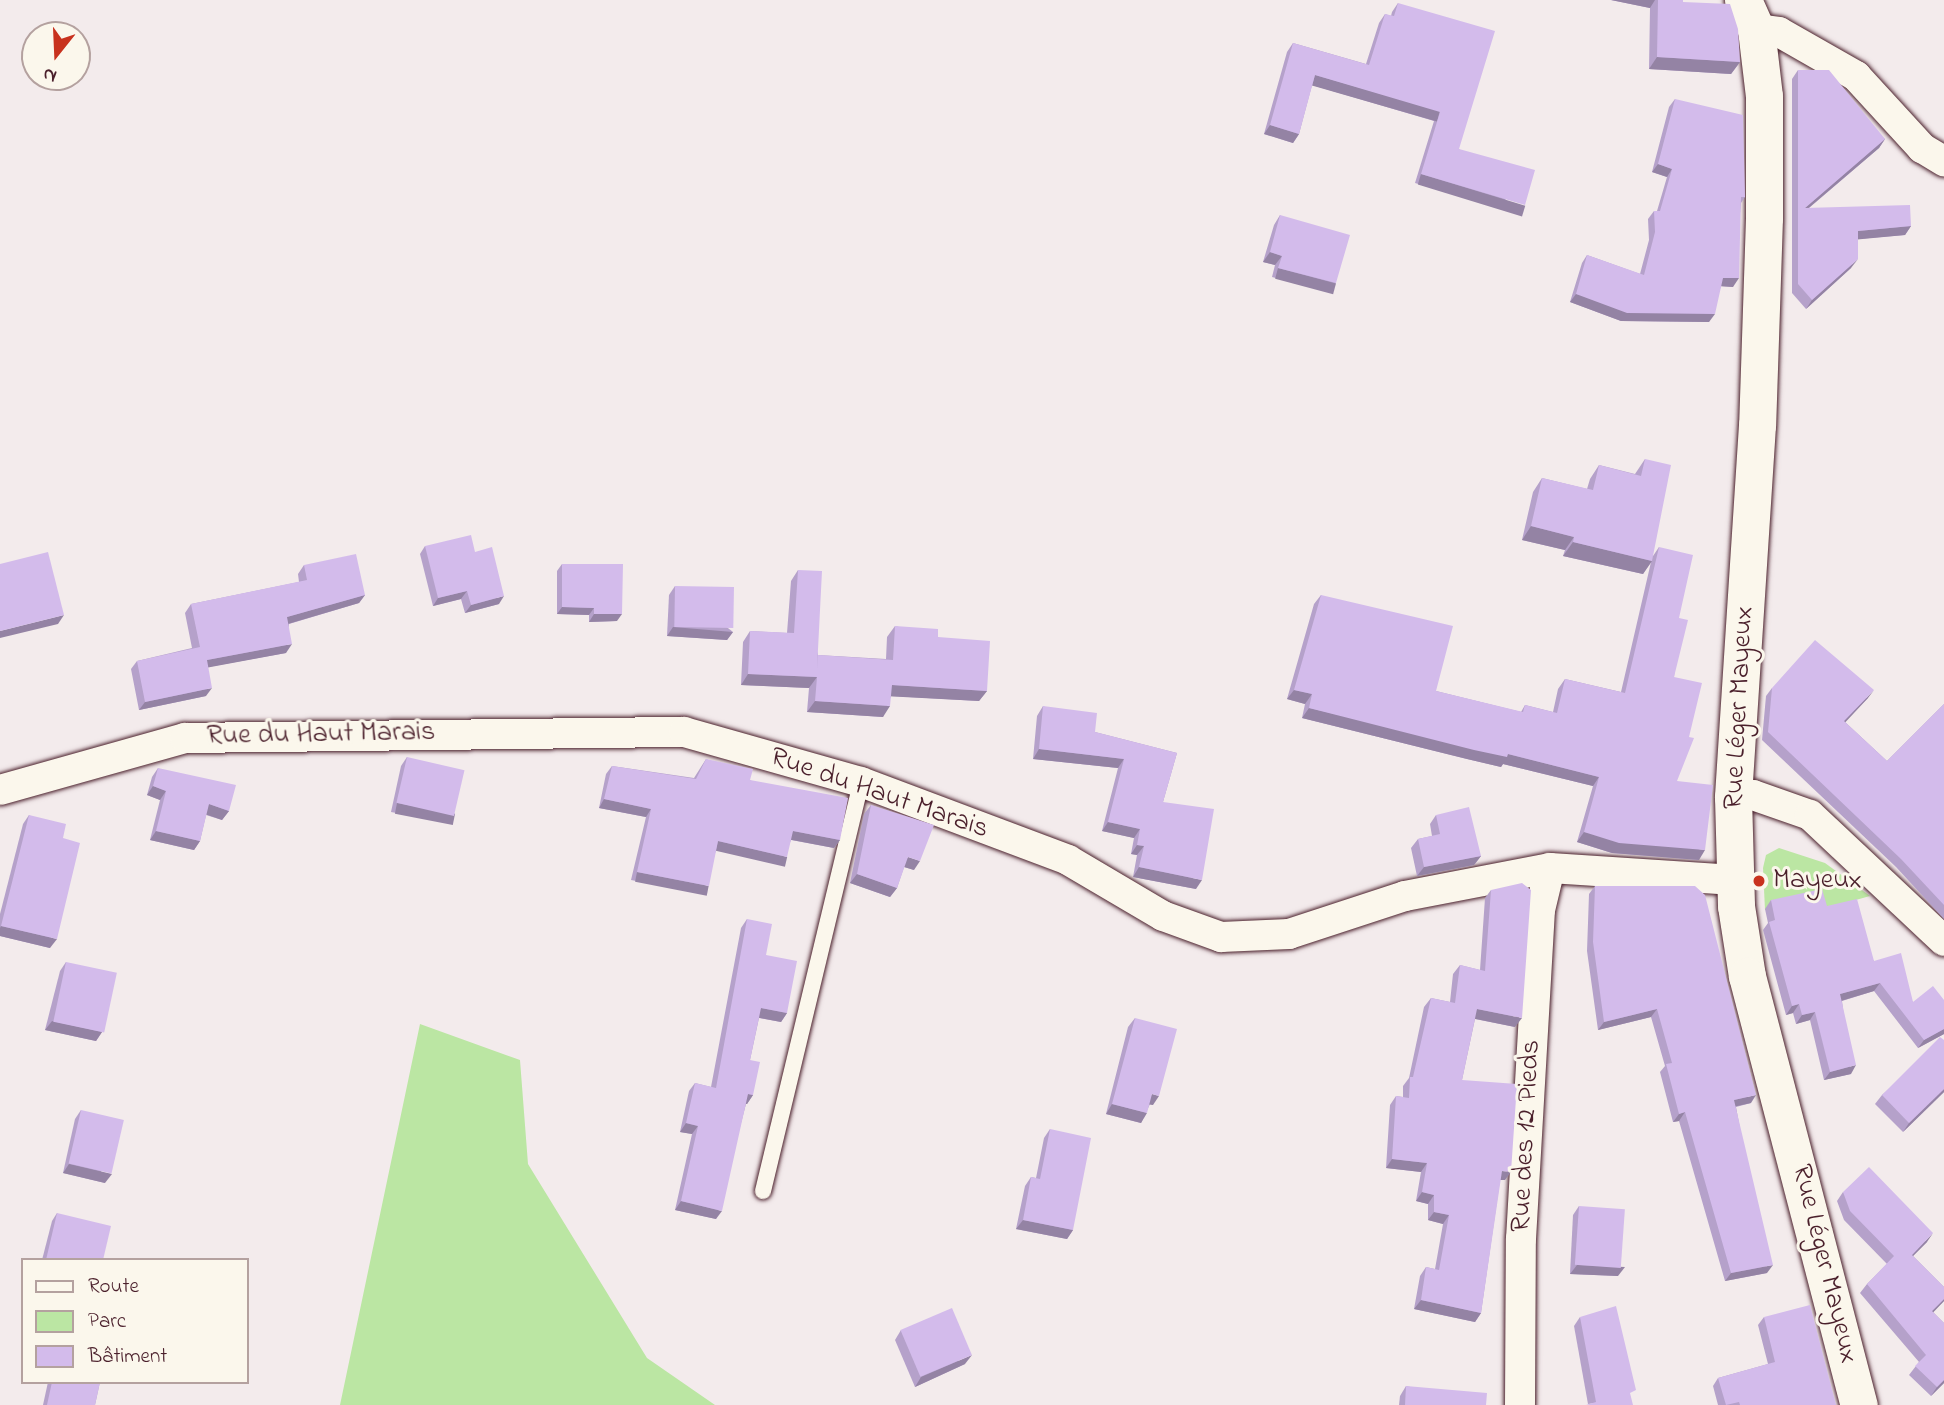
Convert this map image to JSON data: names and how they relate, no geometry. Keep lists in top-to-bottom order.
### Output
{
  "streets": {
    "street": ["Rue Léger Mayeux", "Rue du Haut Marais", "Rue des 12 Pieds"]
  },
  "crossings": [
    ["Rue Léger Mayeux", "Rue du Haut Marais"],
    ["Rue du Haut Marais", "Rue des 12 Pieds"]
  ],
  "places": ["Mayeux"],
  "legend": ["Route", "Parc", "Bâtiment"],
  "north": "bottom"
}
